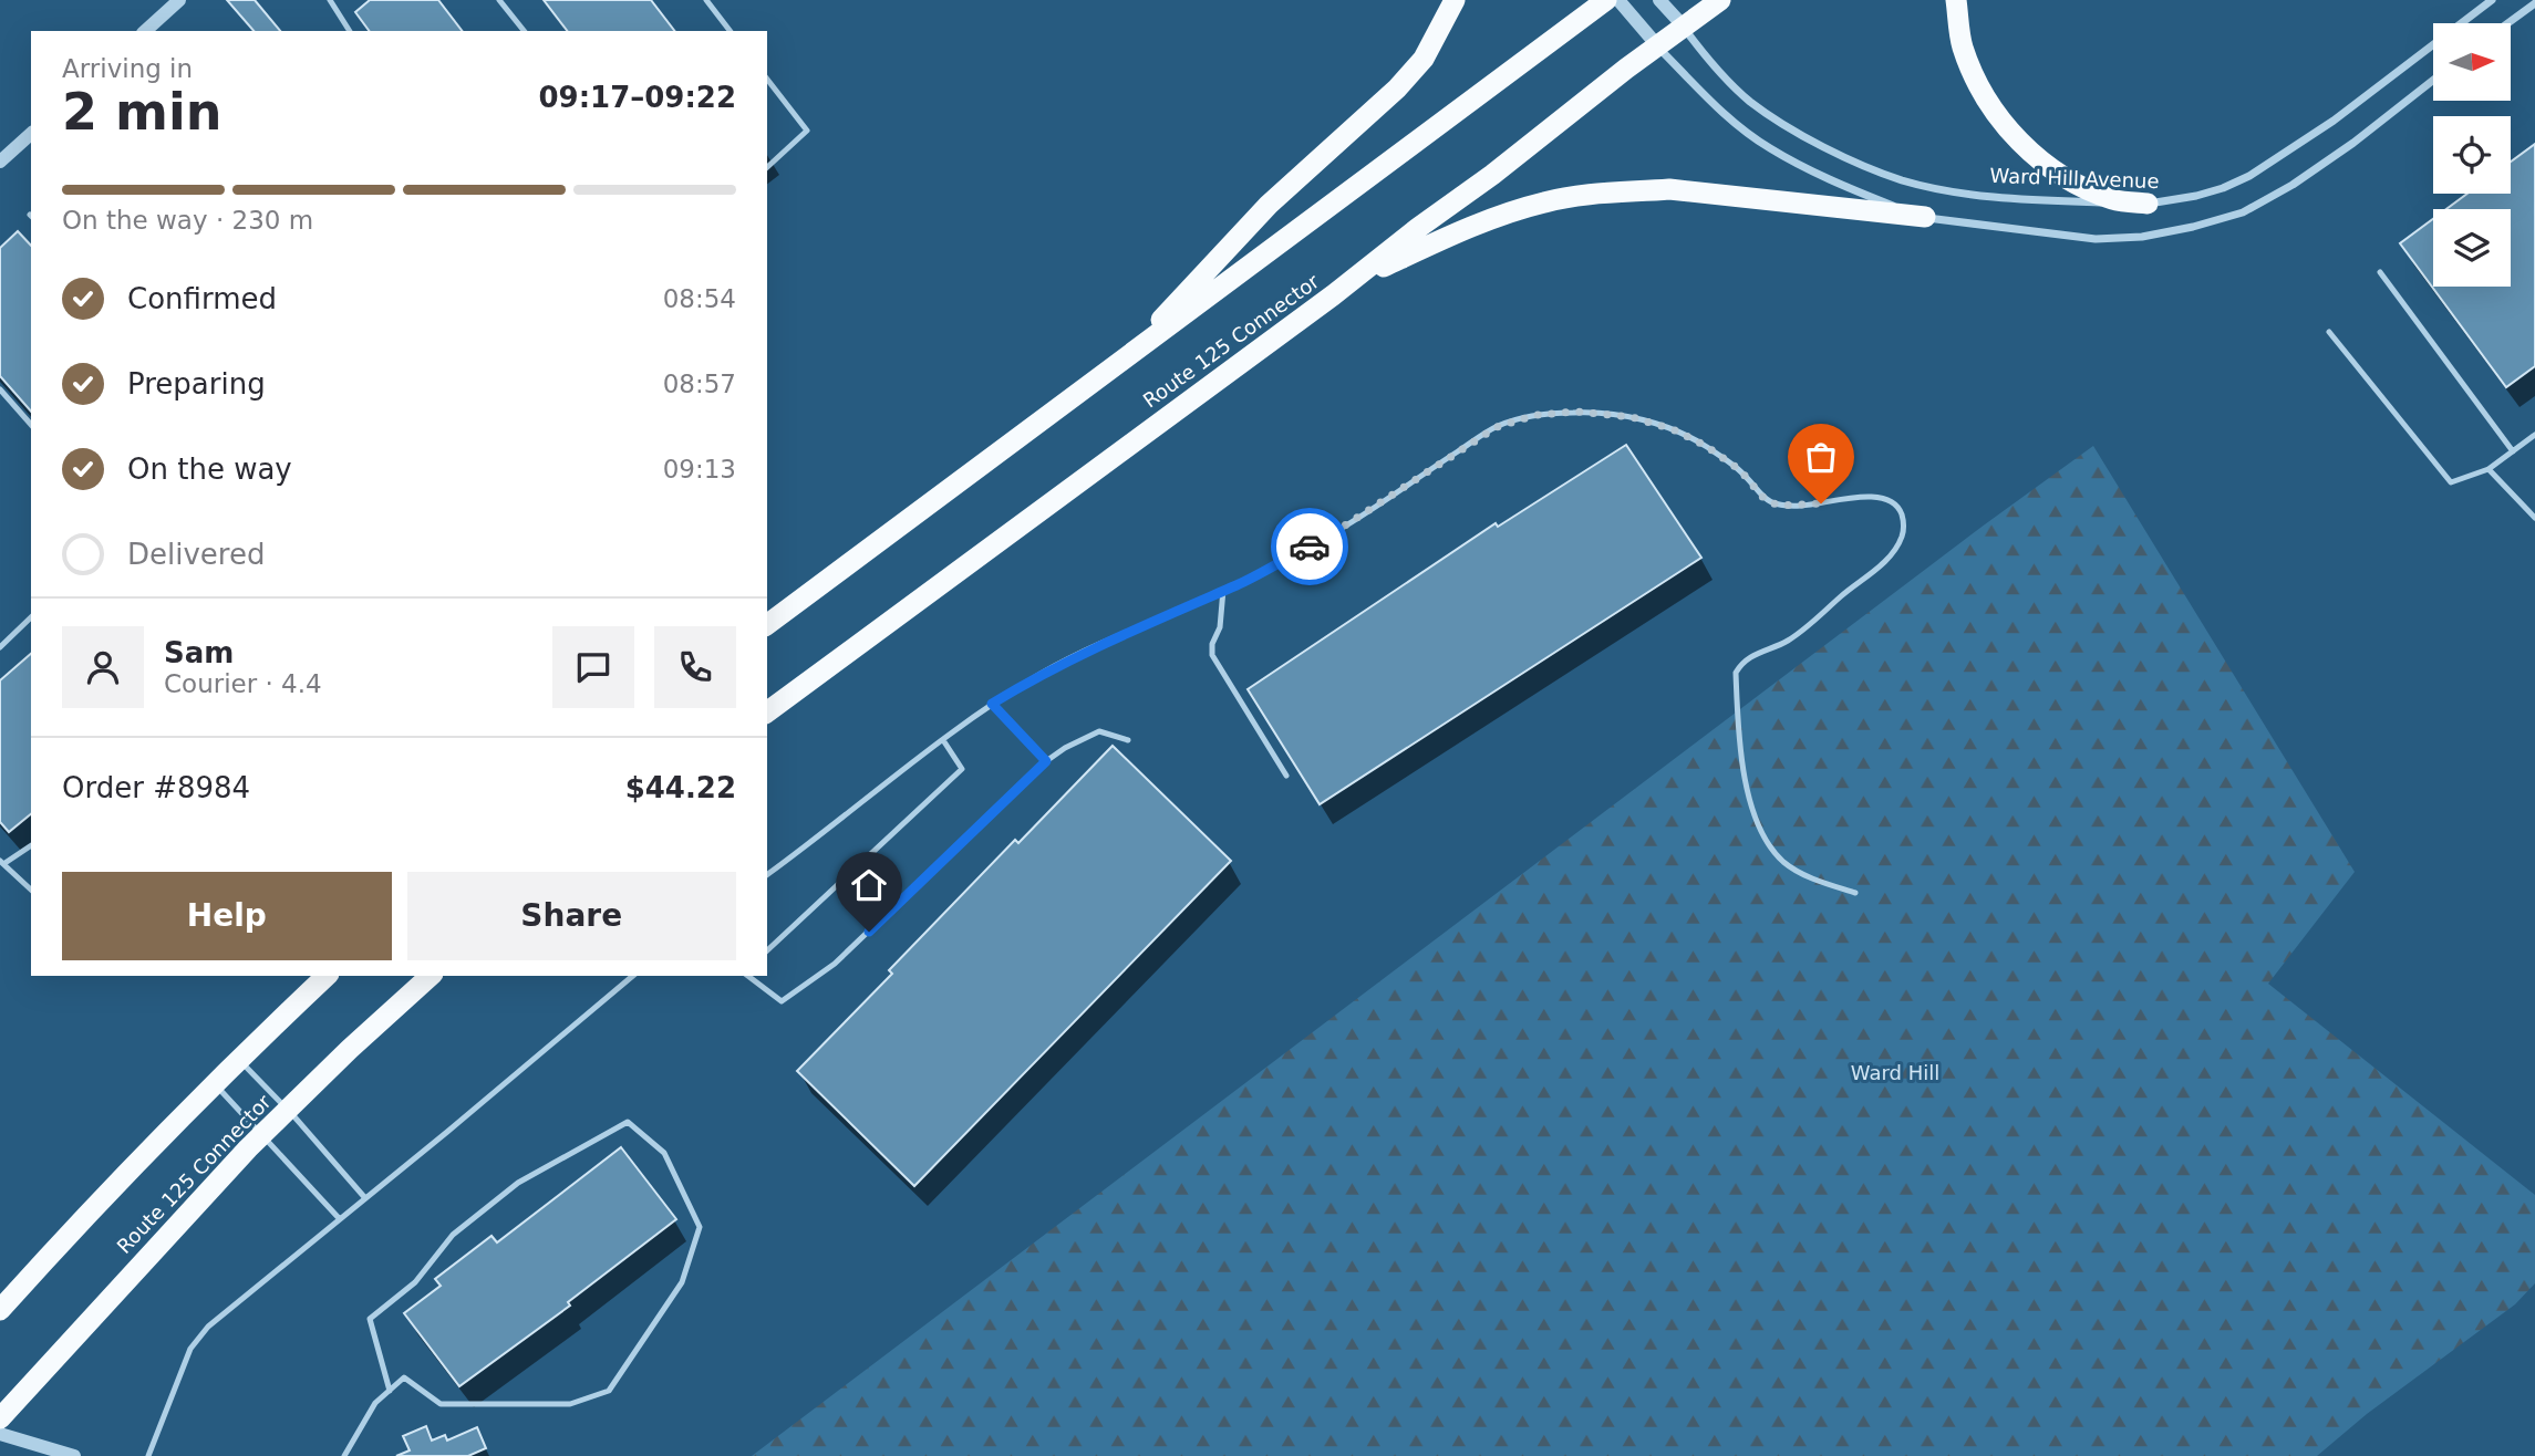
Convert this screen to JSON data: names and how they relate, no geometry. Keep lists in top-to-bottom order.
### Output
{
  "streets": {
    "highway": ["Route 125 Connector"],
    "street": ["Ward Hill Avenue"]
  },
  "crossings": [
    ["Ward Hill Avenue", "Route 125 Connector"]
  ],
  "parks": ["Ward Hill"],
  "north": "right",
  "page": {
    "heading": ["2 min", "Arriving in", "09:17–09:22"],
    "panel": [
      "Sam",
      "Courier · 4.4",
      "Order #8984",
      "$44.22"
    ],
    "bar": "On the way · 230 m",
    "list": [
      ["Confirmed", "08:54"],
      ["Preparing", "08:57"],
      ["On the way", "09:13"],
      "Delivered"
    ],
    "buttons": ["Help", "Share"]
  }
}
